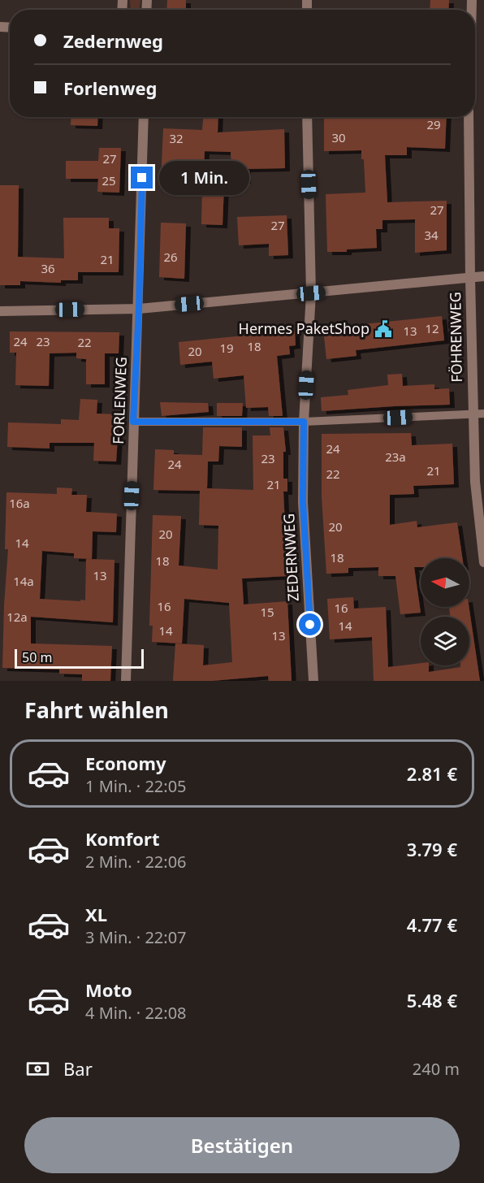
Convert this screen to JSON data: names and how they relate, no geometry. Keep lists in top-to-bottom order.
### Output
{
  "streets": {
    "street": ["FÖHRENWEG", "FORLENWEG", "ZEDERNWEG"]
  },
  "places": {
    "public building": ["Hermes PaketShop"]
  },
  "house_numbers": [
    "29",
    "30",
    "32",
    "27",
    "25",
    "27",
    "27",
    "34",
    "26",
    "21",
    "36",
    "12",
    "13",
    "24",
    "23",
    "22",
    "18",
    "19",
    "20",
    "24",
    "23a",
    "23",
    "24",
    "21",
    "22",
    "21",
    "16a",
    "20",
    "20",
    "14",
    "18",
    "18",
    "13",
    "14a",
    "16",
    "16",
    "15",
    "12a",
    "14",
    "14",
    "13"
  ],
  "scale_bar": "50 m",
  "north": "left",
  "page": {
    "banner": ["Zedernweg", "Forlenweg"],
    "bubble": "1 Min.",
    "scale": "50 m",
    "heading": "Fahrt wählen",
    "list": [
      {
        "name": "Economy",
        "note": "1 Min. · 22:05",
        "value": "2.81 €"
      },
      {
        "name": "Komfort",
        "note": "2 Min. · 22:06",
        "value": "3.79 €"
      },
      {
        "name": "XL",
        "note": "3 Min. · 22:07",
        "value": "4.77 €"
      },
      {
        "name": "Moto",
        "note": "4 Min. · 22:08",
        "value": "5.48 €"
      }
    ],
    "pay": ["Bar", "240 m"],
    "buttons": "Bestätigen"
  }
}
